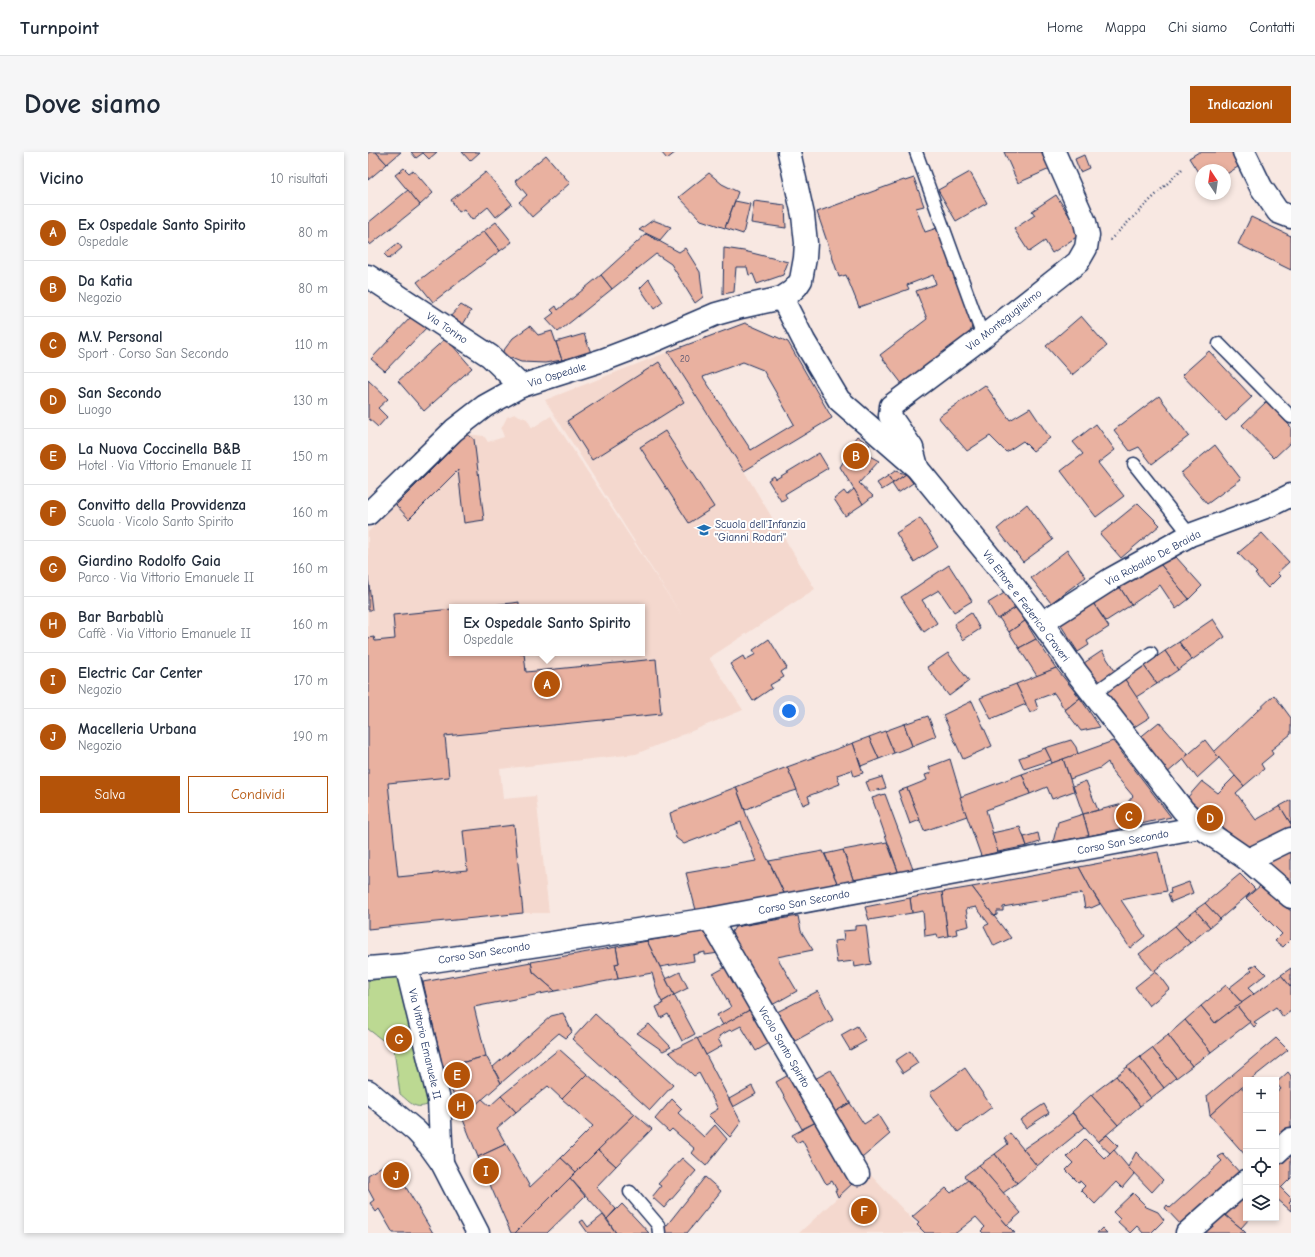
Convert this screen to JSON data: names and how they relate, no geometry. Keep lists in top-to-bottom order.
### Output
{
  "streets": {
    "street": [
      "Via Monteguglielmo",
      "Via Torino",
      "Via Ospedale",
      "Via Robaldo De Braida",
      "Via Ettore e Federico Craveri",
      "Corso San Secondo",
      "Via Vittorio Emanuele II",
      "Vicolo Santo Spirito"
    ]
  },
  "crossings": [
    ["Via Monteguglielmo", "Via Ettore e Federico Craveri"],
    ["Via Torino", "Via Ospedale"],
    ["Via Ospedale", "Via Ettore e Federico Craveri"],
    ["Via Robaldo De Braida", "Via Ettore e Federico Craveri"],
    ["Via Ettore e Federico Craveri", "Corso San Secondo"],
    ["Corso San Secondo", "Via Vittorio Emanuele II"],
    ["Corso San Secondo", "Vicolo Santo Spirito"]
  ],
  "places": {
    "school or university": ["Scuola dell'Infanzia \"Gianni Rodari\""]
  },
  "house_numbers": ["20"],
  "north": "top",
  "page": {
    "header": "Turnpoint",
    "nav": [
      "Home",
      "Mappa",
      "Chi siamo",
      "Contatti"
    ],
    "buttons": [
      "Indicazioni",
      ["Salva", "Condividi"]
    ],
    "title": "Dove siamo",
    "heading": ["Vicino", "10 risultati"],
    "list": [
      {
        "mark": "A",
        "name": "Ex Ospedale Santo Spirito",
        "note": "Ospedale",
        "value": "80 m"
      },
      {
        "mark": "B",
        "name": "Da Katia",
        "note": "Negozio",
        "value": "80 m"
      },
      {
        "mark": "C",
        "name": "M.V. Personal",
        "note": "Sport · Corso San Secondo",
        "value": "110 m"
      },
      {
        "mark": "D",
        "name": "San Secondo",
        "note": "Luogo",
        "value": "130 m"
      },
      {
        "mark": "E",
        "name": "La Nuova Coccinella B&B",
        "note": "Hotel · Via Vittorio Emanuele II",
        "value": "150 m"
      },
      {
        "mark": "F",
        "name": "Convitto della Provvidenza",
        "note": "Scuola · Vicolo Santo Spirito",
        "value": "160 m"
      },
      {
        "mark": "G",
        "name": "Giardino Rodolfo Gaia",
        "note": "Parco · Via Vittorio Emanuele II",
        "value": "160 m"
      },
      {
        "mark": "H",
        "name": "Bar Barbablù",
        "note": "Caffè · Via Vittorio Emanuele II",
        "value": "160 m"
      },
      {
        "mark": "I",
        "name": "Electric Car Center",
        "note": "Negozio",
        "value": "170 m"
      },
      {
        "mark": "J",
        "name": "Macelleria Urbana",
        "note": "Negozio",
        "value": "190 m"
      }
    ],
    "pins": [
      "B",
      "A",
      "C",
      "D",
      "G",
      "E",
      "H",
      "I",
      "J",
      "F"
    ],
    "popup": ["Ex Ospedale Santo Spirito", "Ospedale"],
    "map_buttons": ["+", "−"]
  }
}
